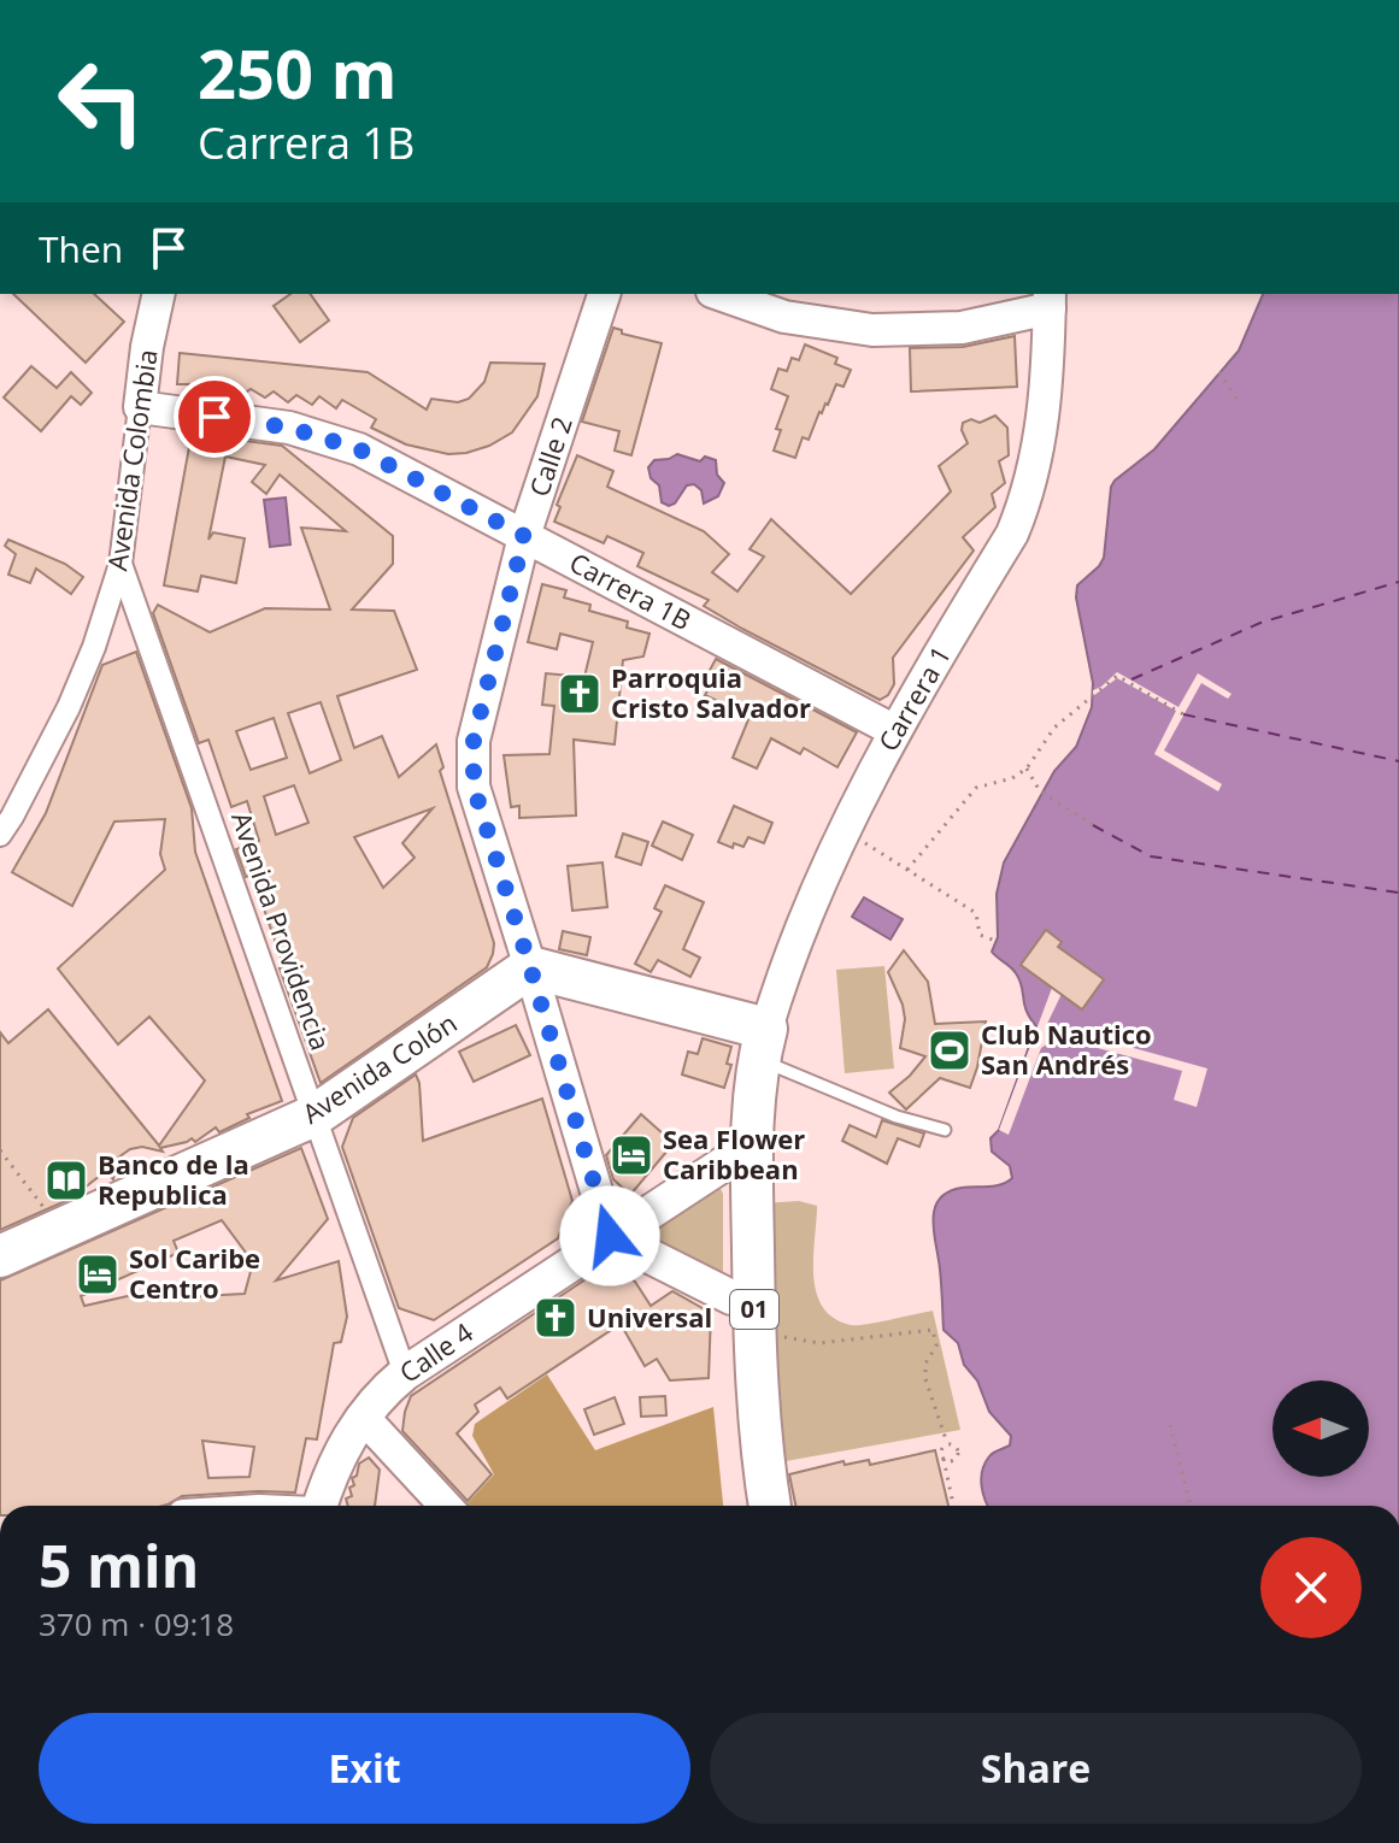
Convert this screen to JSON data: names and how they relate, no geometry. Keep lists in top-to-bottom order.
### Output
{
  "streets": {
    "highway": ["Carrera 1", "Avenida Colón", "01"],
    "main road": ["Calle 4"],
    "street": [
      "Calle 2",
      "Avenida Colombia",
      "Carrera 1B",
      "Avenida Providencia"
    ]
  },
  "crossings": [
    ["Calle 2", "Carrera 1B"],
    ["Calle 2", "Avenida Colón"],
    ["Calle 2", "Calle 4"],
    ["Avenida Colombia", "Carrera 1B"],
    ["Avenida Colombia", "Avenida Providencia"],
    ["Carrera 1B", "Carrera 1"],
    ["Carrera 1", "Calle 4"],
    ["Avenida Providencia", "Avenida Colón"],
    ["Avenida Providencia", "Calle 4"]
  ],
  "places": {
    "church": ["Parroquia Cristo Salvador", "Universal"],
    "sports": ["Club Nautico San Andrés"],
    "hotel": ["Sea Flower Caribbean", "Sol Caribe Centro"],
    "library": ["Banco de la Republica"]
  },
  "north": "left",
  "page": {
    "turn": ["250 m", "Carrera 1B"],
    "then": "Then",
    "heading": ["5 min", "370 m · 09:18"],
    "buttons": ["Exit", "Share"]
  }
}
